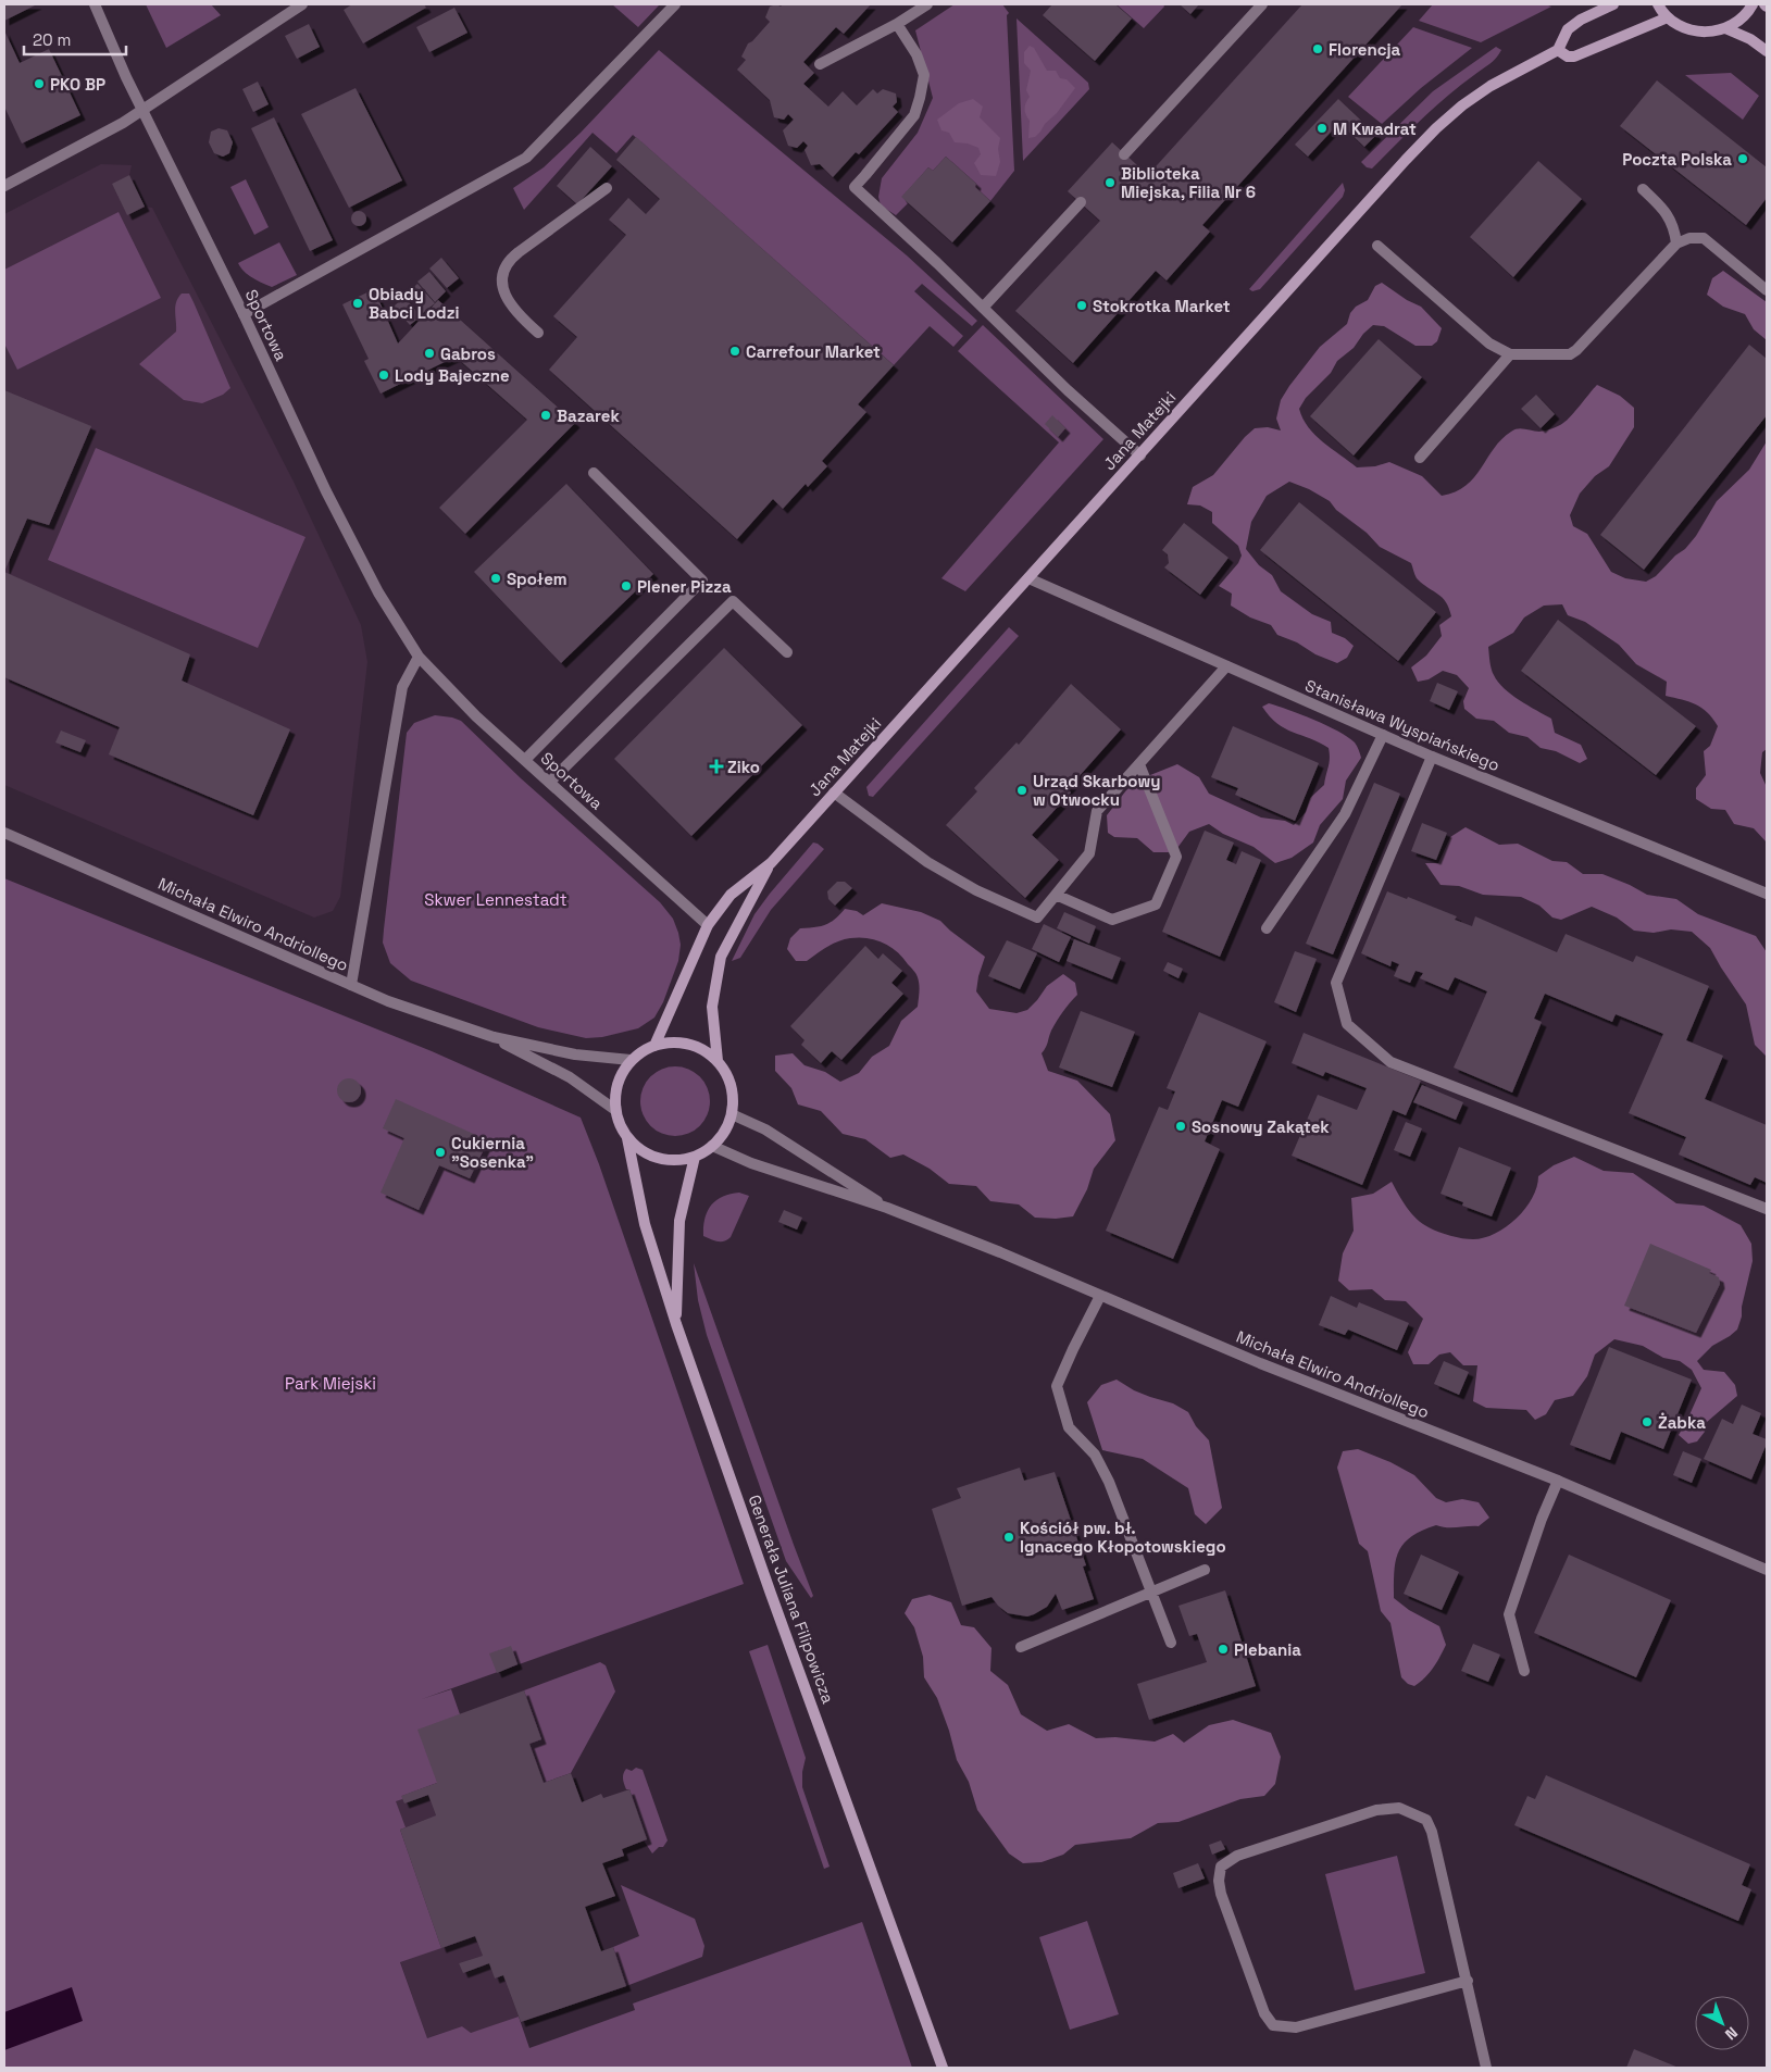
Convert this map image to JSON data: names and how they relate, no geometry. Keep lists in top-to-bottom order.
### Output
{
  "streets": {
    "main road": ["Jana Matejki", "Generała Juliana Filipowicza"],
    "street": ["Sportowa", "Stanisława Wyspiańskiego", "Michała Elwiro Andriollego"]
  },
  "crossings": [
    ["Sportowa", "Jana Matejki"],
    ["Jana Matejki", "Stanisława Wyspiańskiego"],
    ["Jana Matejki", "Michała Elwiro Andriollego"],
    ["Jana Matejki", "Generała Juliana Filipowicza"],
    ["Michała Elwiro Andriollego", "Generała Juliana Filipowicza"]
  ],
  "parks": ["Skwer Lennestadt", "Park Miejski"],
  "places": {
    "other": [
      "Florencja",
      "PKO BP",
      "M Kwadrat",
      "Poczta Polska",
      "Biblioteka Miejska, Filia Nr 6",
      "Obiady Babci Lodzi",
      "Stokrotka Market",
      "Carrefour Market",
      "Gabros",
      "Lody Bajeczne",
      "Bazarek",
      "Społem",
      "Plener Pizza",
      "Urząd Skarbowy w Otwocku",
      "Sosnowy Zakątek",
      "Cukiernia \"Sosenka\"",
      "Żabka",
      "Kościół pw. bł. Ignacego Kłopotowskiego",
      "Plebania"
    ],
    "health": ["Ziko"]
  },
  "scale_bar": "20 m",
  "north": "bottom right"
}
